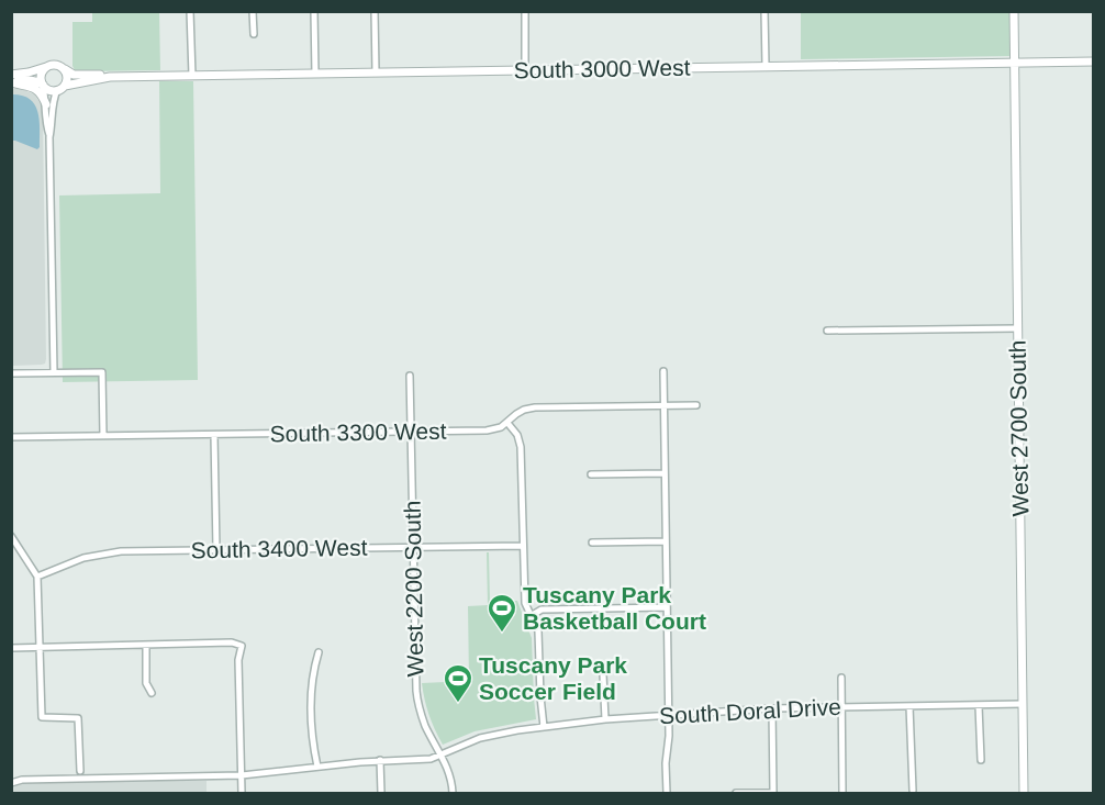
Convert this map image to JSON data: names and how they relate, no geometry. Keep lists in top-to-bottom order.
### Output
{
  "streets": {
    "street": [
      "South 3000 West",
      "West 2700 South",
      "South 3300 West",
      "South 3400 West",
      "West 2200 South",
      "South Doral Drive"
    ]
  },
  "crossings": [
    ["South 3000 West", "West 2700 South"],
    ["West 2700 South", "South Doral Drive"],
    ["South 3300 West", "West 2200 South"],
    ["South 3400 West", "West 2200 South"],
    ["West 2200 South", "South Doral Drive"]
  ],
  "places": {
    "sports": ["Tuscany Park Basketball Court", "Tuscany Park Soccer Field"]
  }
}
